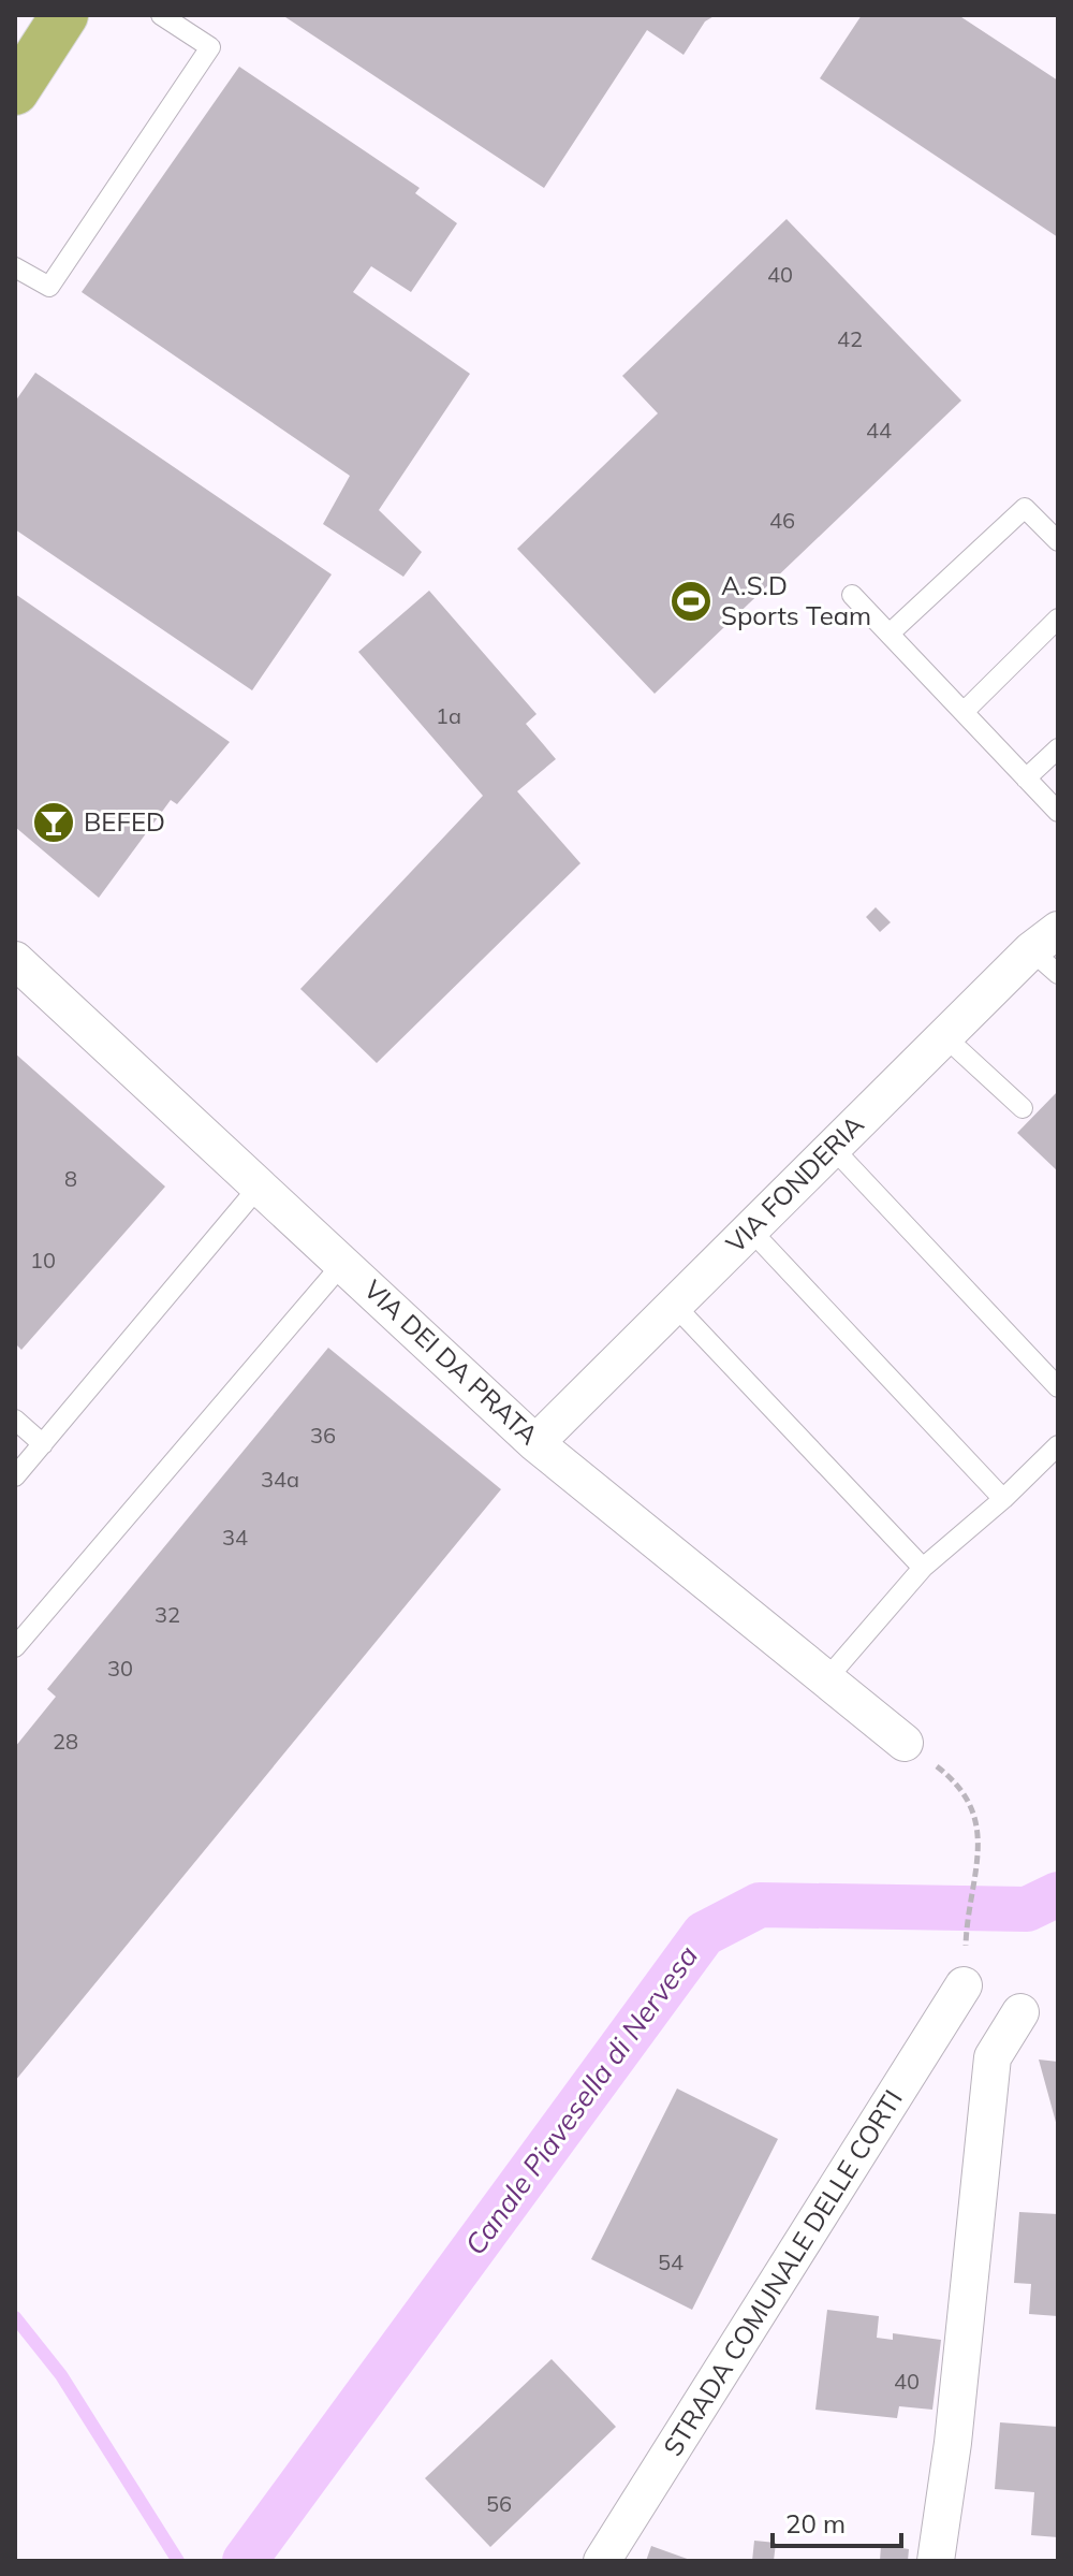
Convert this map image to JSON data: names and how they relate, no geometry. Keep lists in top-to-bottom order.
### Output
{
  "streets": {
    "street": ["VIA FONDERIA", "VIA DEI DA PRATA", "STRADA COMUNALE DELLE CORTI"]
  },
  "crossings": [
    ["VIA FONDERIA", "VIA DEI DA PRATA"]
  ],
  "water": ["Canale Piavesella di Nervesa"],
  "places": {
    "sports": ["A.S.D Sports Team"],
    "bar": ["BEFED"]
  },
  "house_numbers": [
    "40",
    "42",
    "44",
    "46",
    "1a",
    "8",
    "10",
    "36",
    "34a",
    "34",
    "32",
    "30",
    "28",
    "54",
    "40",
    "56"
  ],
  "scale_bar": "20 m"
}
